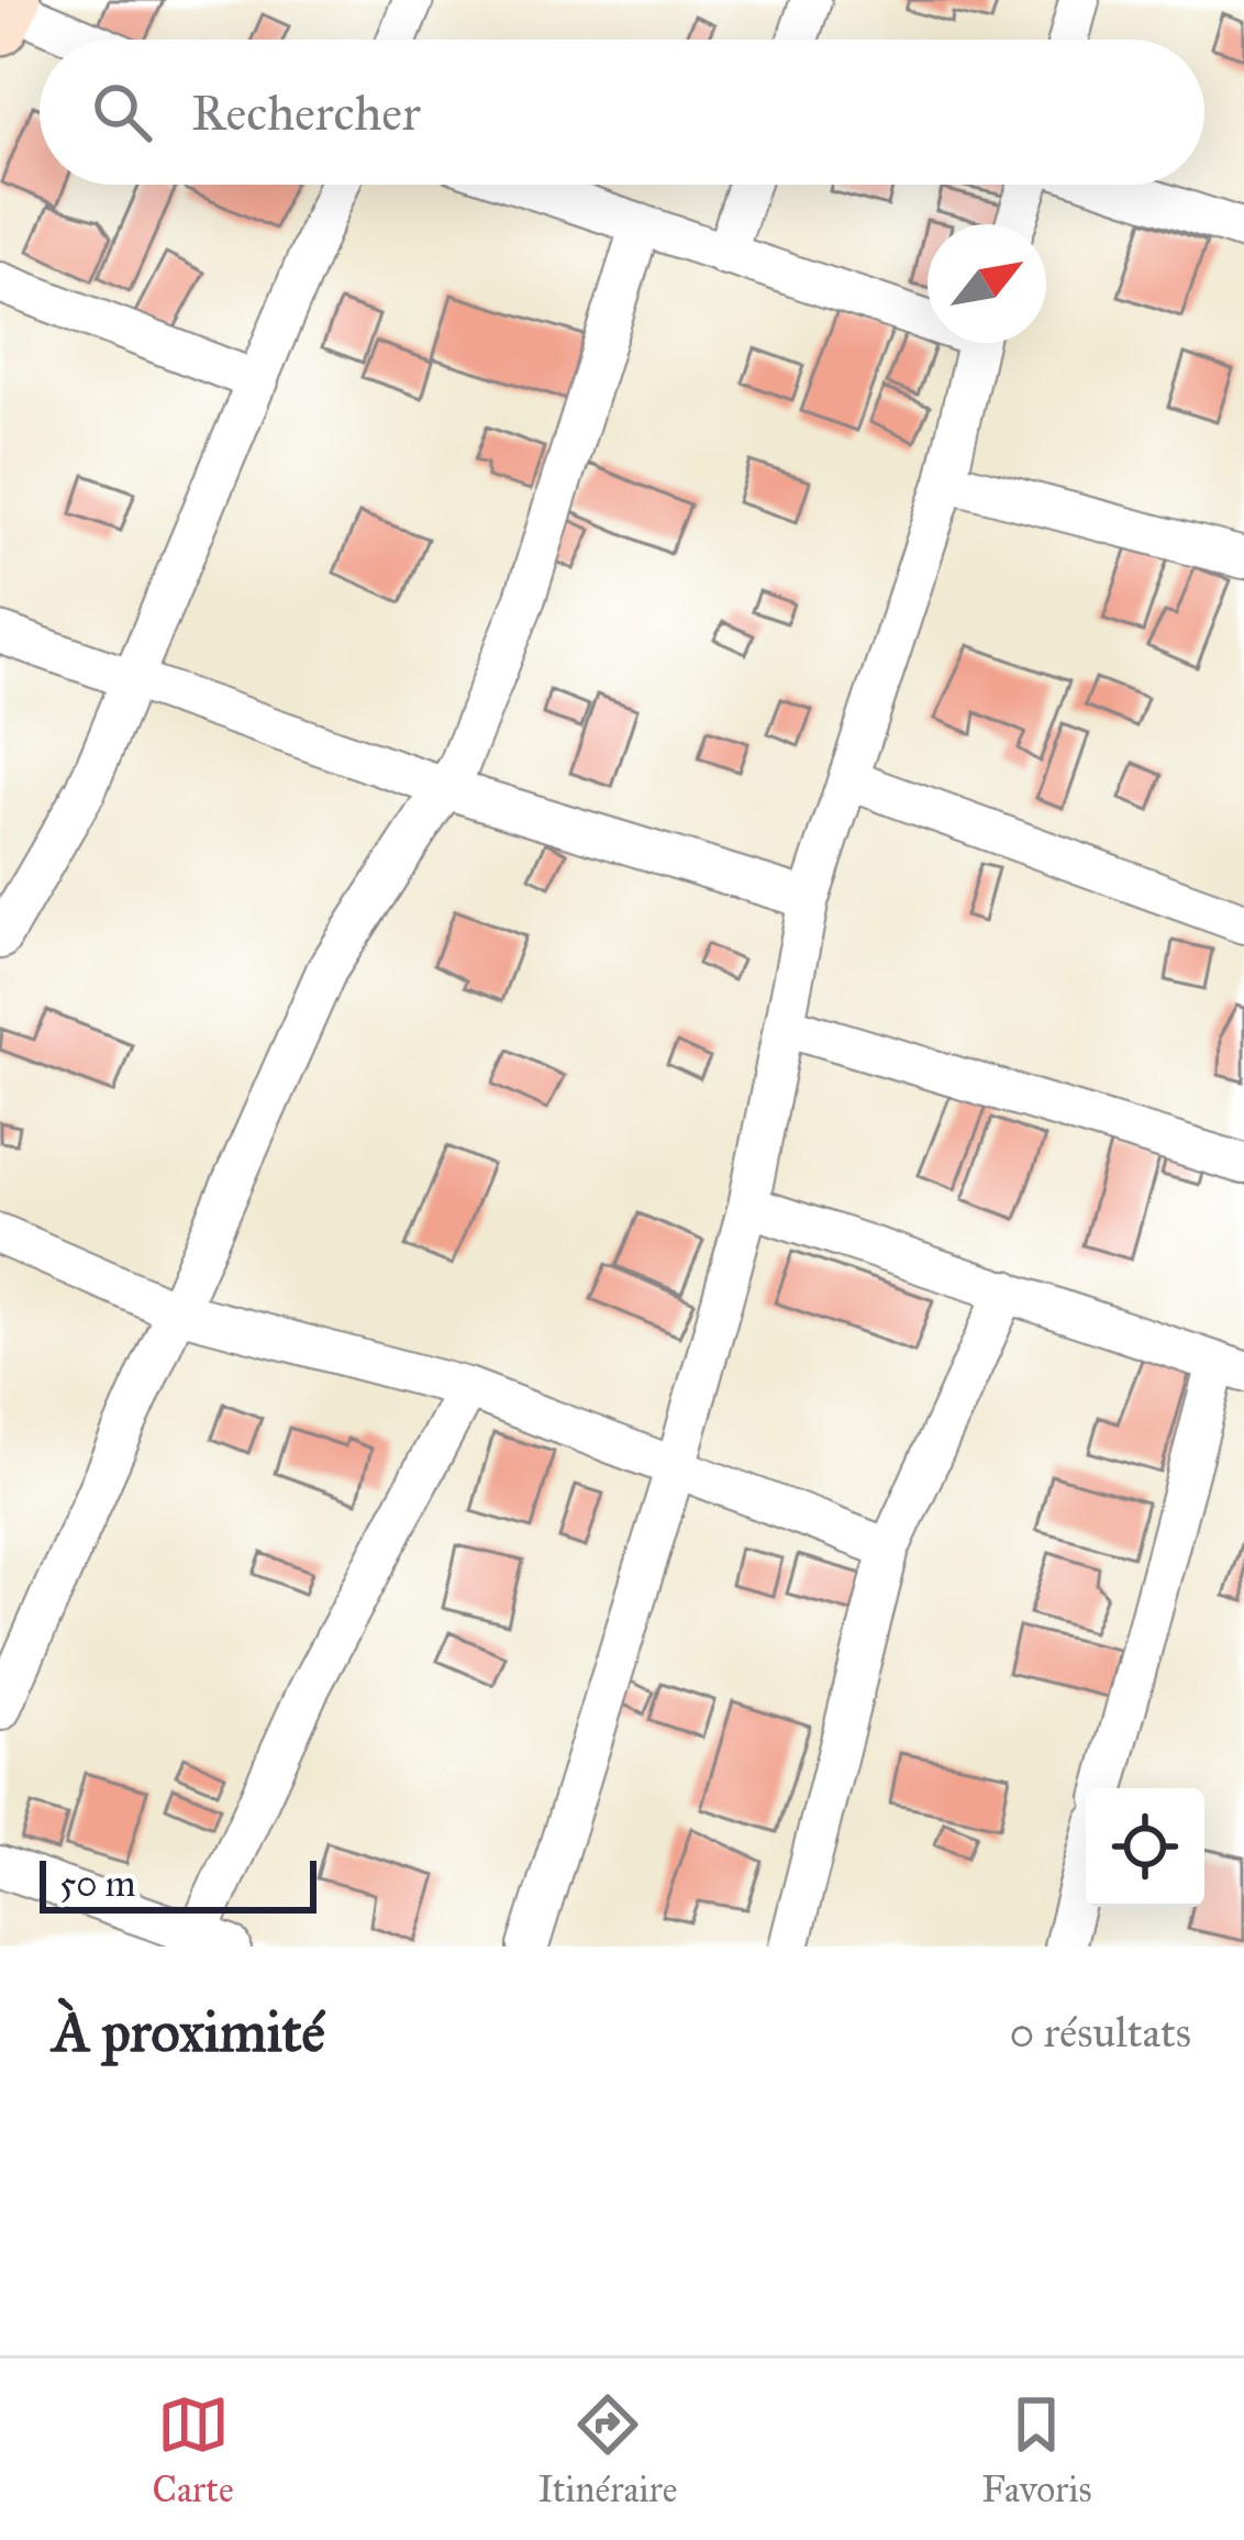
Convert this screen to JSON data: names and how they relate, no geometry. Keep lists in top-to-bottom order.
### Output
{
  "scale_bar": "50 m",
  "north": "top right",
  "page": {
    "search": "Rechercher",
    "scale": "50 m",
    "heading": ["À proximité", "0 résultats"],
    "nav": ["Carte", "Itinéraire", "Favoris"]
  }
}
